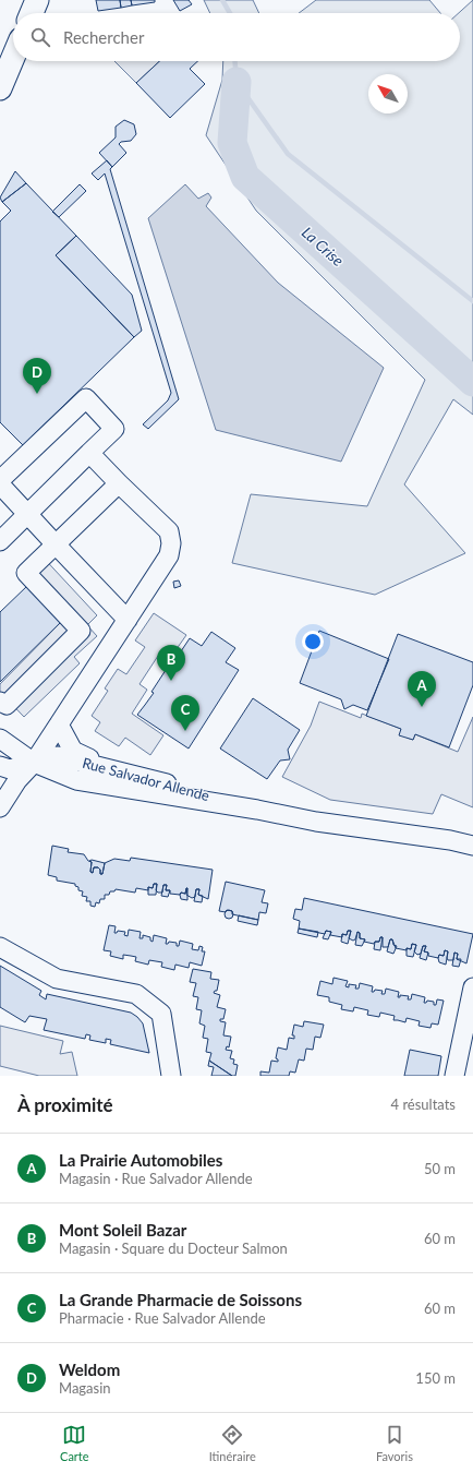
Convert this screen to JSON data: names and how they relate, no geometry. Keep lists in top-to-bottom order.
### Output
{
  "streets": {
    "street": ["Rue Salvador Allende"]
  },
  "water": ["La Crise"],
  "north": "top left",
  "page": {
    "search": "Rechercher",
    "pins": [
      "D",
      "B",
      "A",
      "C"
    ],
    "heading": ["À proximité", "4 résultats"],
    "list": [
      {
        "mark": "A",
        "name": "La Prairie Automobiles",
        "note": "Magasin · Rue Salvador Allende",
        "value": "50 m"
      },
      {
        "mark": "B",
        "name": "Mont Soleil Bazar",
        "note": "Magasin · Square du Docteur Salmon",
        "value": "60 m"
      },
      {
        "mark": "C",
        "name": "La Grande Pharmacie de Soissons",
        "note": "Pharmacie · Rue Salvador Allende",
        "value": "60 m"
      },
      {
        "mark": "D",
        "name": "Weldom",
        "note": "Magasin",
        "value": "150 m"
      }
    ],
    "nav": ["Carte", "Itinéraire", "Favoris"]
  }
}
